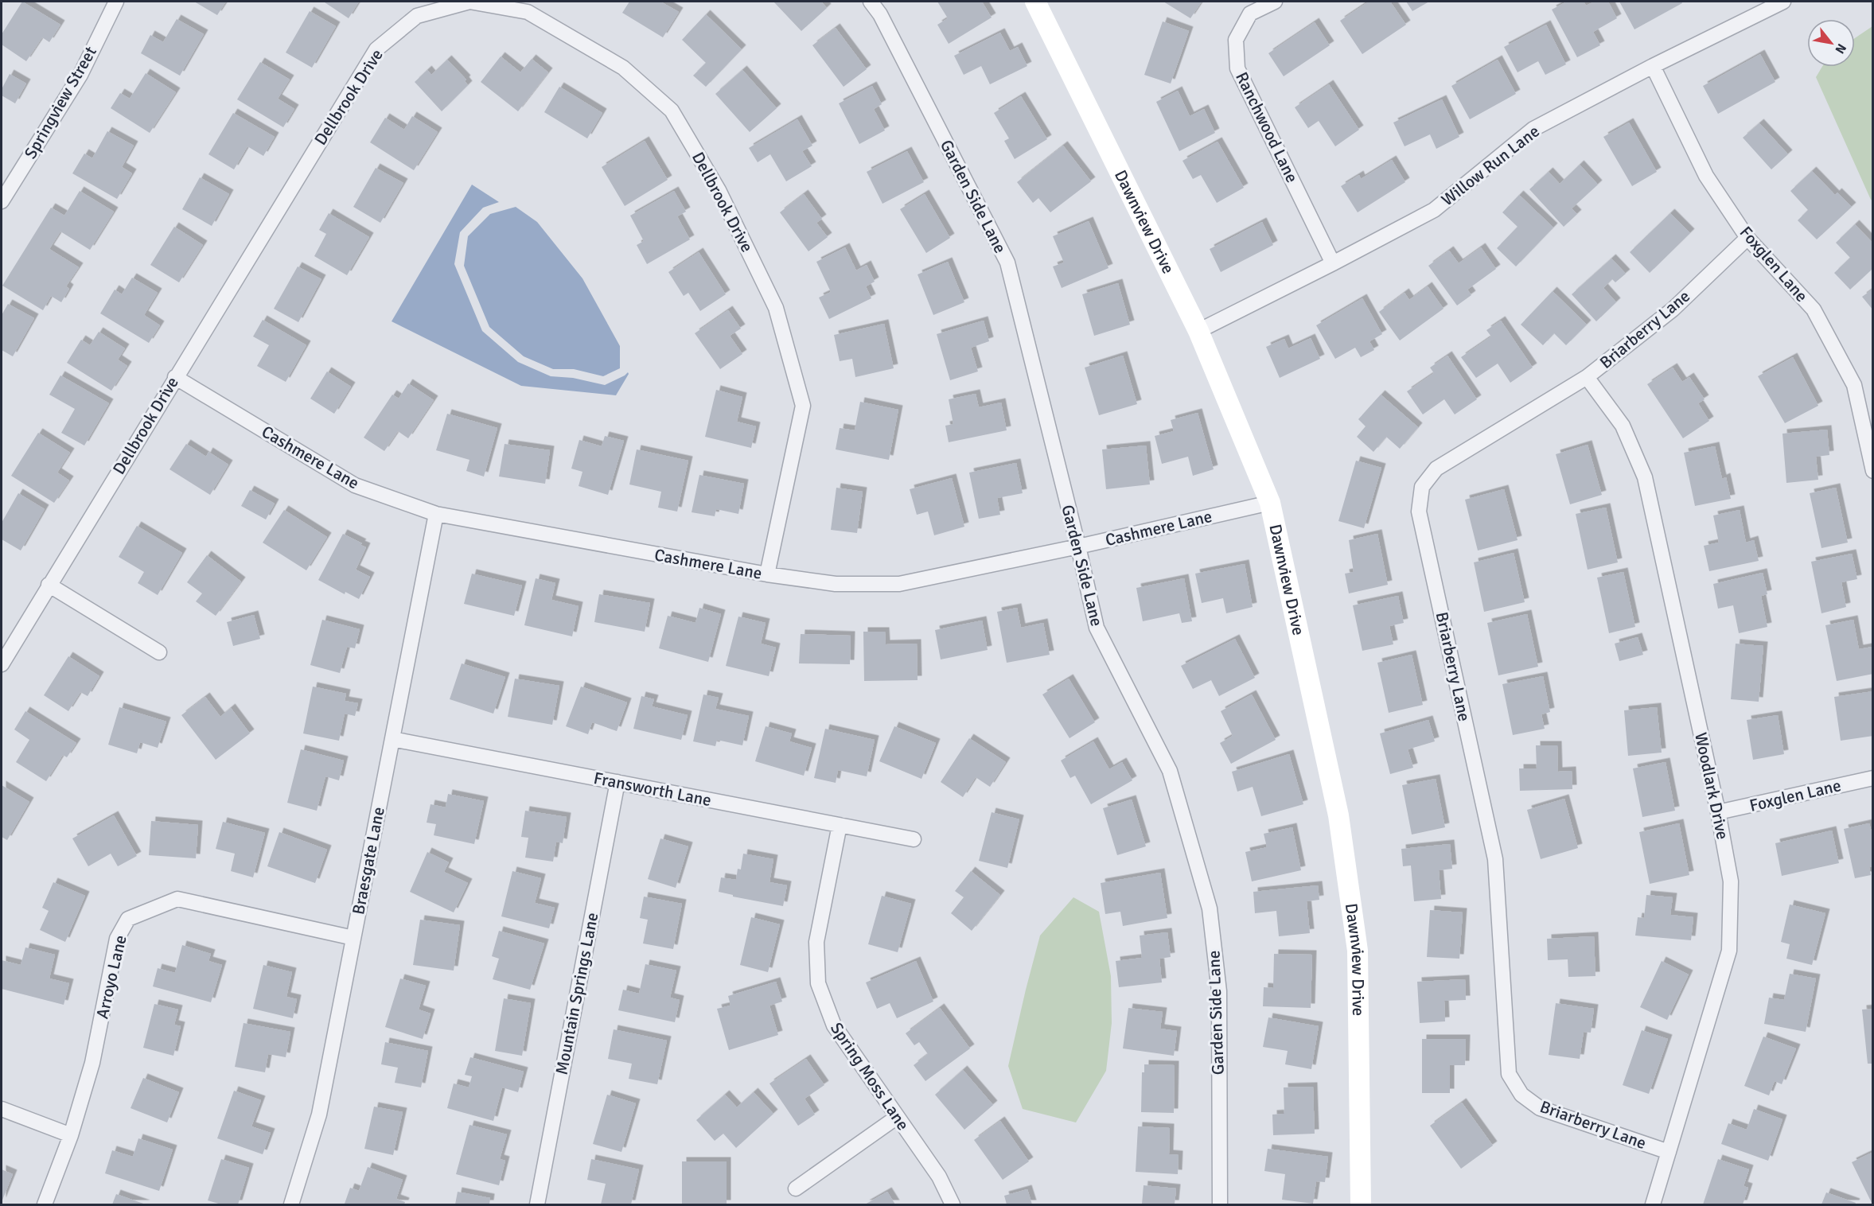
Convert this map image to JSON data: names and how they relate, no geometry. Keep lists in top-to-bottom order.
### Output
{
  "streets": {
    "street": [
      "Dellbrook Drive",
      "Springview Street",
      "Ranchwood Lane",
      "Willow Run Lane",
      "Garden Side Lane",
      "Dawnview Drive",
      "Foxglen Lane",
      "Briarberry Lane",
      "Cashmere Lane",
      "Woodlark Drive",
      "Fransworth Lane",
      "Braesgate Lane",
      "Arroyo Lane",
      "Mountain Springs Lane",
      "Spring Moss Lane"
    ]
  },
  "crossings": [
    ["Dellbrook Drive", "Cashmere Lane"],
    ["Ranchwood Lane", "Willow Run Lane"],
    ["Willow Run Lane", "Dawnview Drive"],
    ["Willow Run Lane", "Foxglen Lane"],
    ["Garden Side Lane", "Cashmere Lane"],
    ["Dawnview Drive", "Cashmere Lane"],
    ["Foxglen Lane", "Briarberry Lane"],
    ["Foxglen Lane", "Woodlark Drive"],
    ["Briarberry Lane", "Woodlark Drive"],
    ["Cashmere Lane", "Braesgate Lane"],
    ["Fransworth Lane", "Braesgate Lane"],
    ["Fransworth Lane", "Mountain Springs Lane"],
    ["Fransworth Lane", "Spring Moss Lane"],
    ["Braesgate Lane", "Arroyo Lane"]
  ],
  "north": "bottom right"
}
